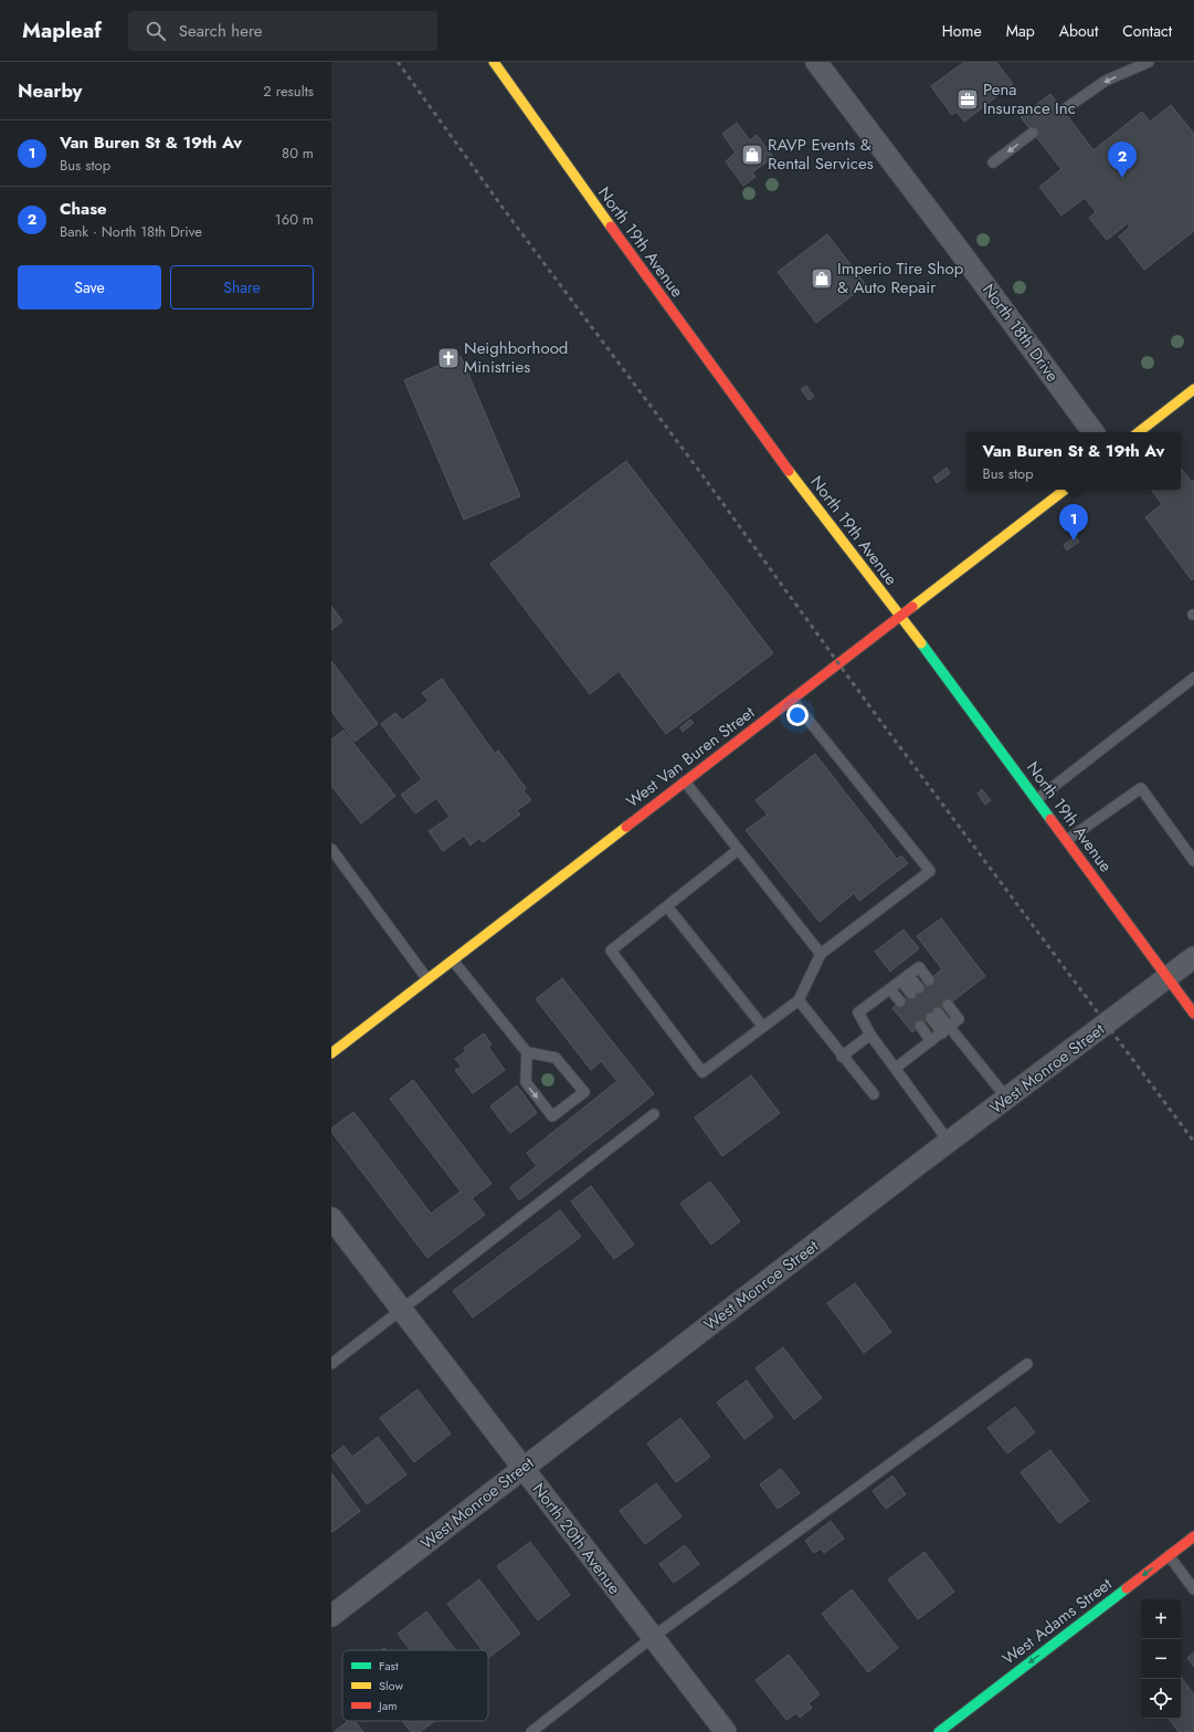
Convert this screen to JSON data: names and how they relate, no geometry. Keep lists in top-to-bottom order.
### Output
{
  "streets": {
    "main road": ["North 19th Avenue", "West Van Buren Street", "West Adams Street"],
    "street": ["North 18th Drive", "West Monroe Street", "North 20th Avenue"]
  },
  "crossings": [
    ["North 19th Avenue", "West Van Buren Street"],
    ["North 19th Avenue", "West Monroe Street"],
    ["West Monroe Street", "North 20th Avenue"]
  ],
  "one_way": ["West Adams Street"],
  "places": {
    "office": ["Pena Insurance Inc"],
    "shop": ["RAVP Events & Rental Services", "Imperio Tire Shop & Auto Repair"],
    "church": ["Neighborhood Ministries"]
  },
  "legend": ["Fast", "Slow", "Jam"],
  "page": {
    "header": "Mapleaf",
    "search": "Search here",
    "nav": [
      "Home",
      "Map",
      "About",
      "Contact"
    ],
    "heading": ["Nearby", "2 results"],
    "list": [
      {
        "mark": "1",
        "name": "Van Buren St & 19th Av",
        "note": "Bus stop",
        "value": "80 m"
      },
      {
        "mark": "2",
        "name": "Chase",
        "note": "Bank · North 18th Drive",
        "value": "160 m"
      }
    ],
    "pins": ["2", "1"],
    "buttons": ["Save", "Share"],
    "popup": ["Van Buren St & 19th Av", "Bus stop"],
    "map_buttons": ["+", "−"]
  }
}
